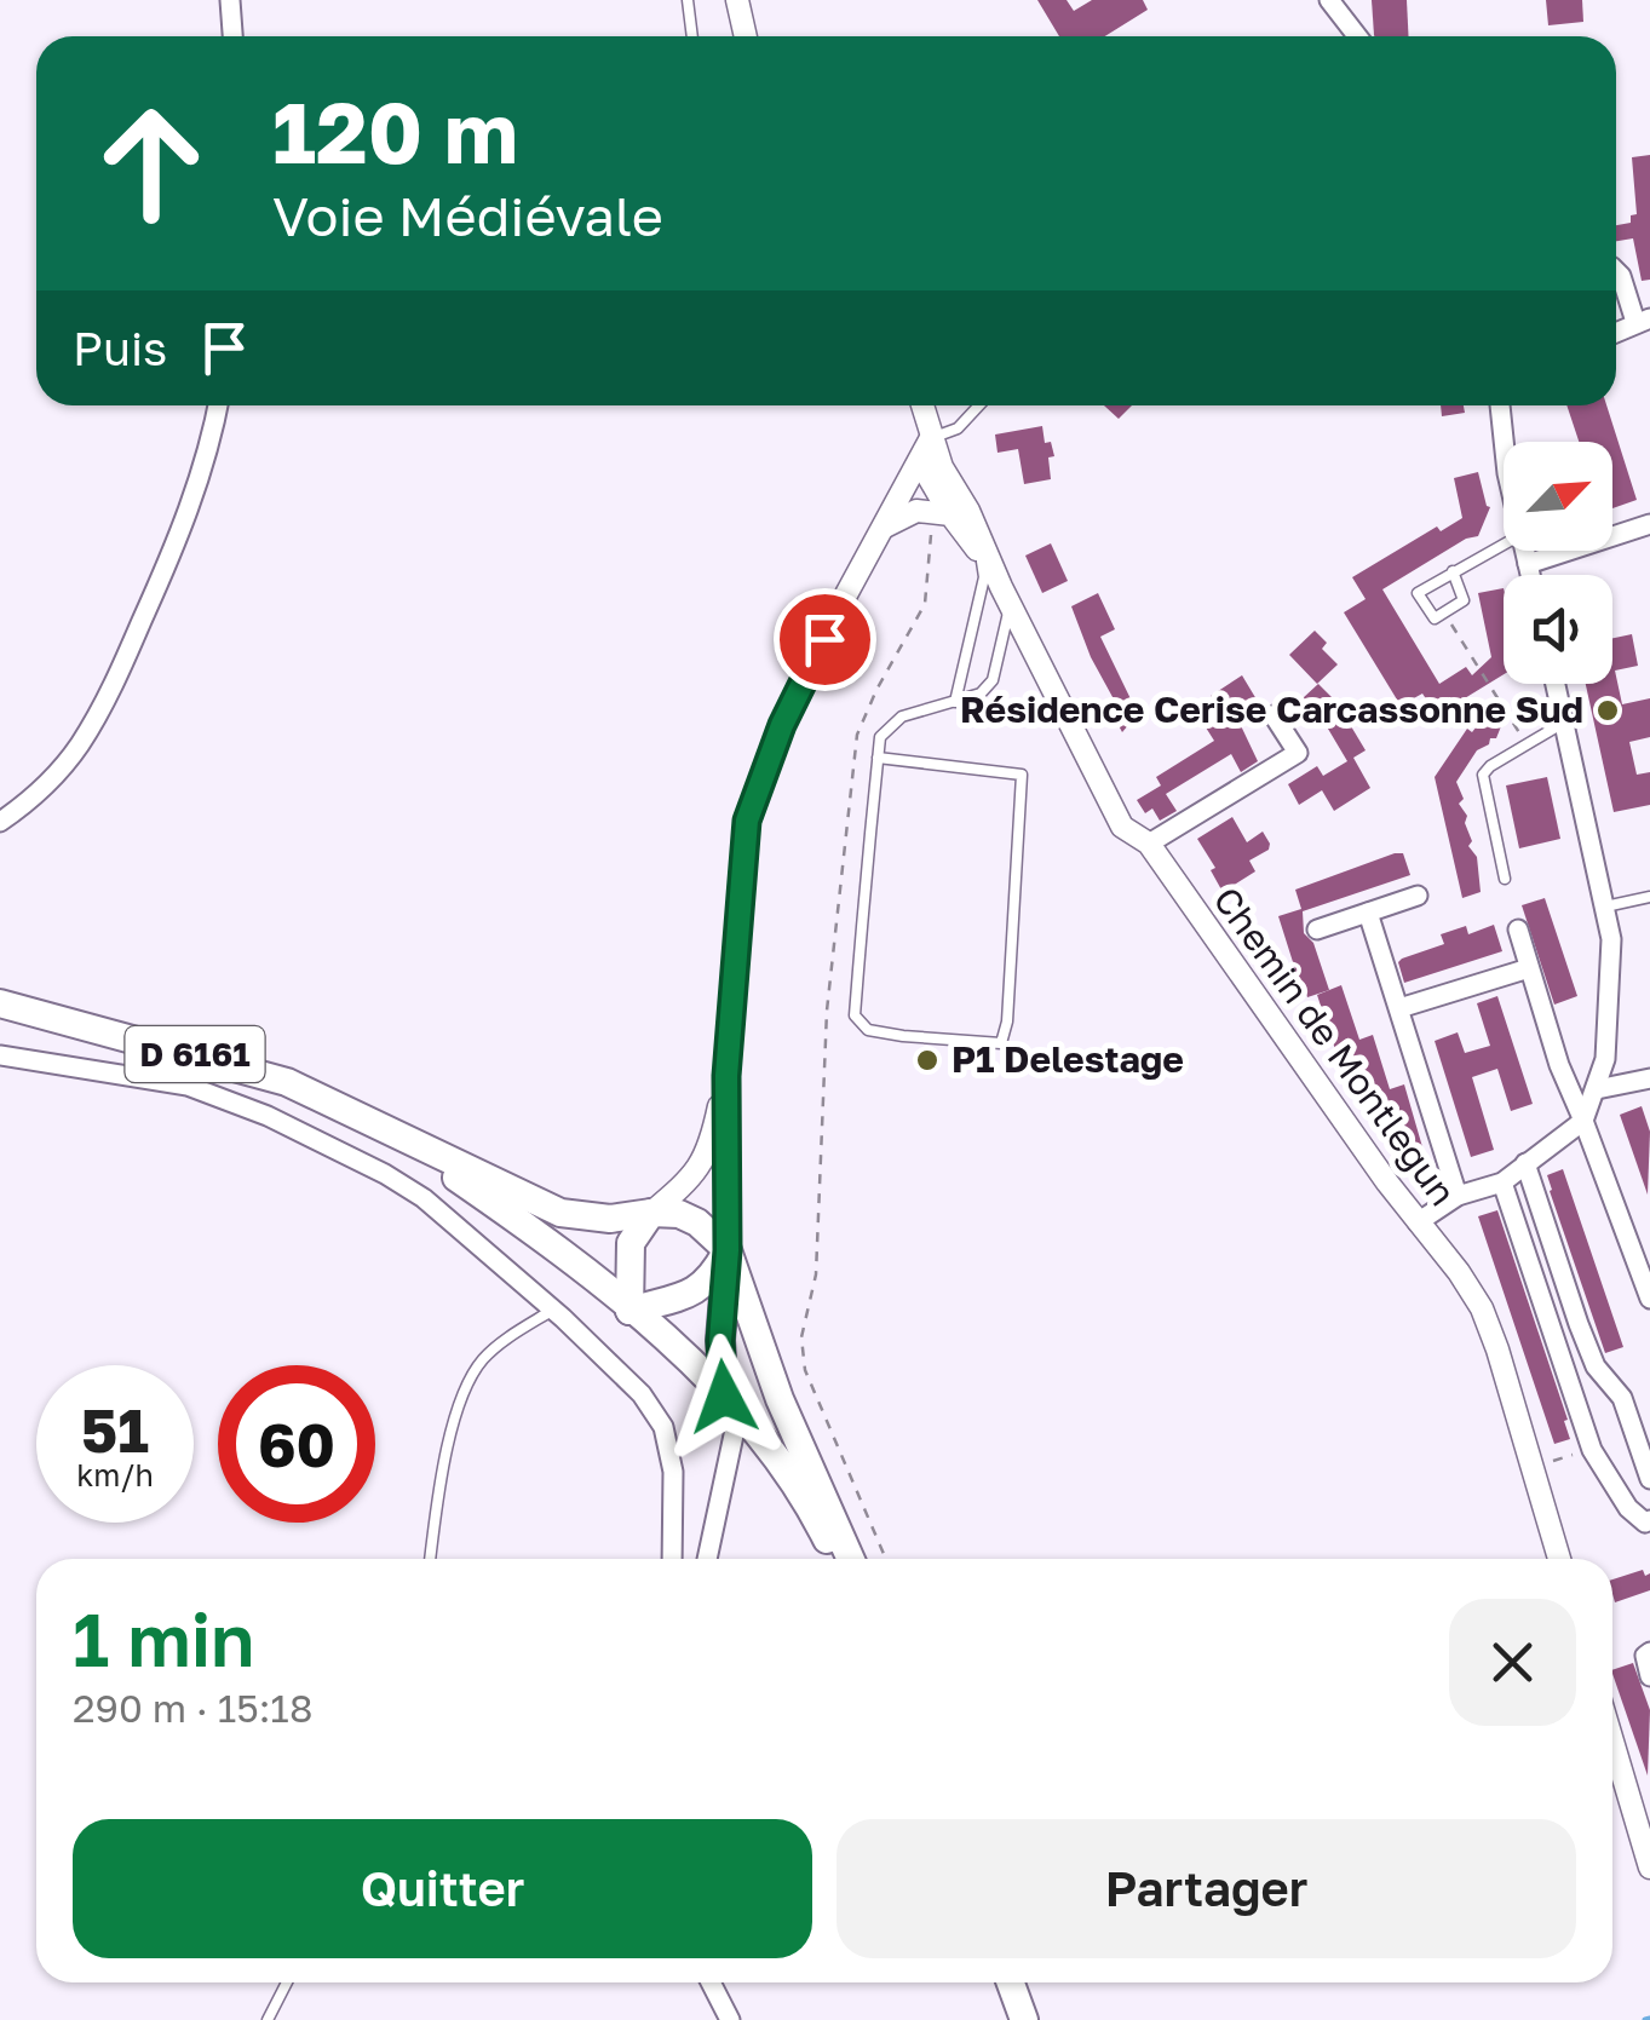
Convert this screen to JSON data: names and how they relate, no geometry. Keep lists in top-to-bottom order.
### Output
{
  "streets": {
    "main road": ["D 6161"],
    "street": ["Chemin de Montlegun"]
  },
  "places": ["Résidence Cerise Carcassonne Sud", "P1 Delestage"],
  "north": "top right",
  "page": {
    "turn": ["120 m", "Voie Médiévale"],
    "then": "Puis",
    "speed": "51 km/h",
    "limit": "60",
    "heading": ["1 min", "290 m · 15:18"],
    "buttons": ["Quitter", "Partager"]
  }
}
